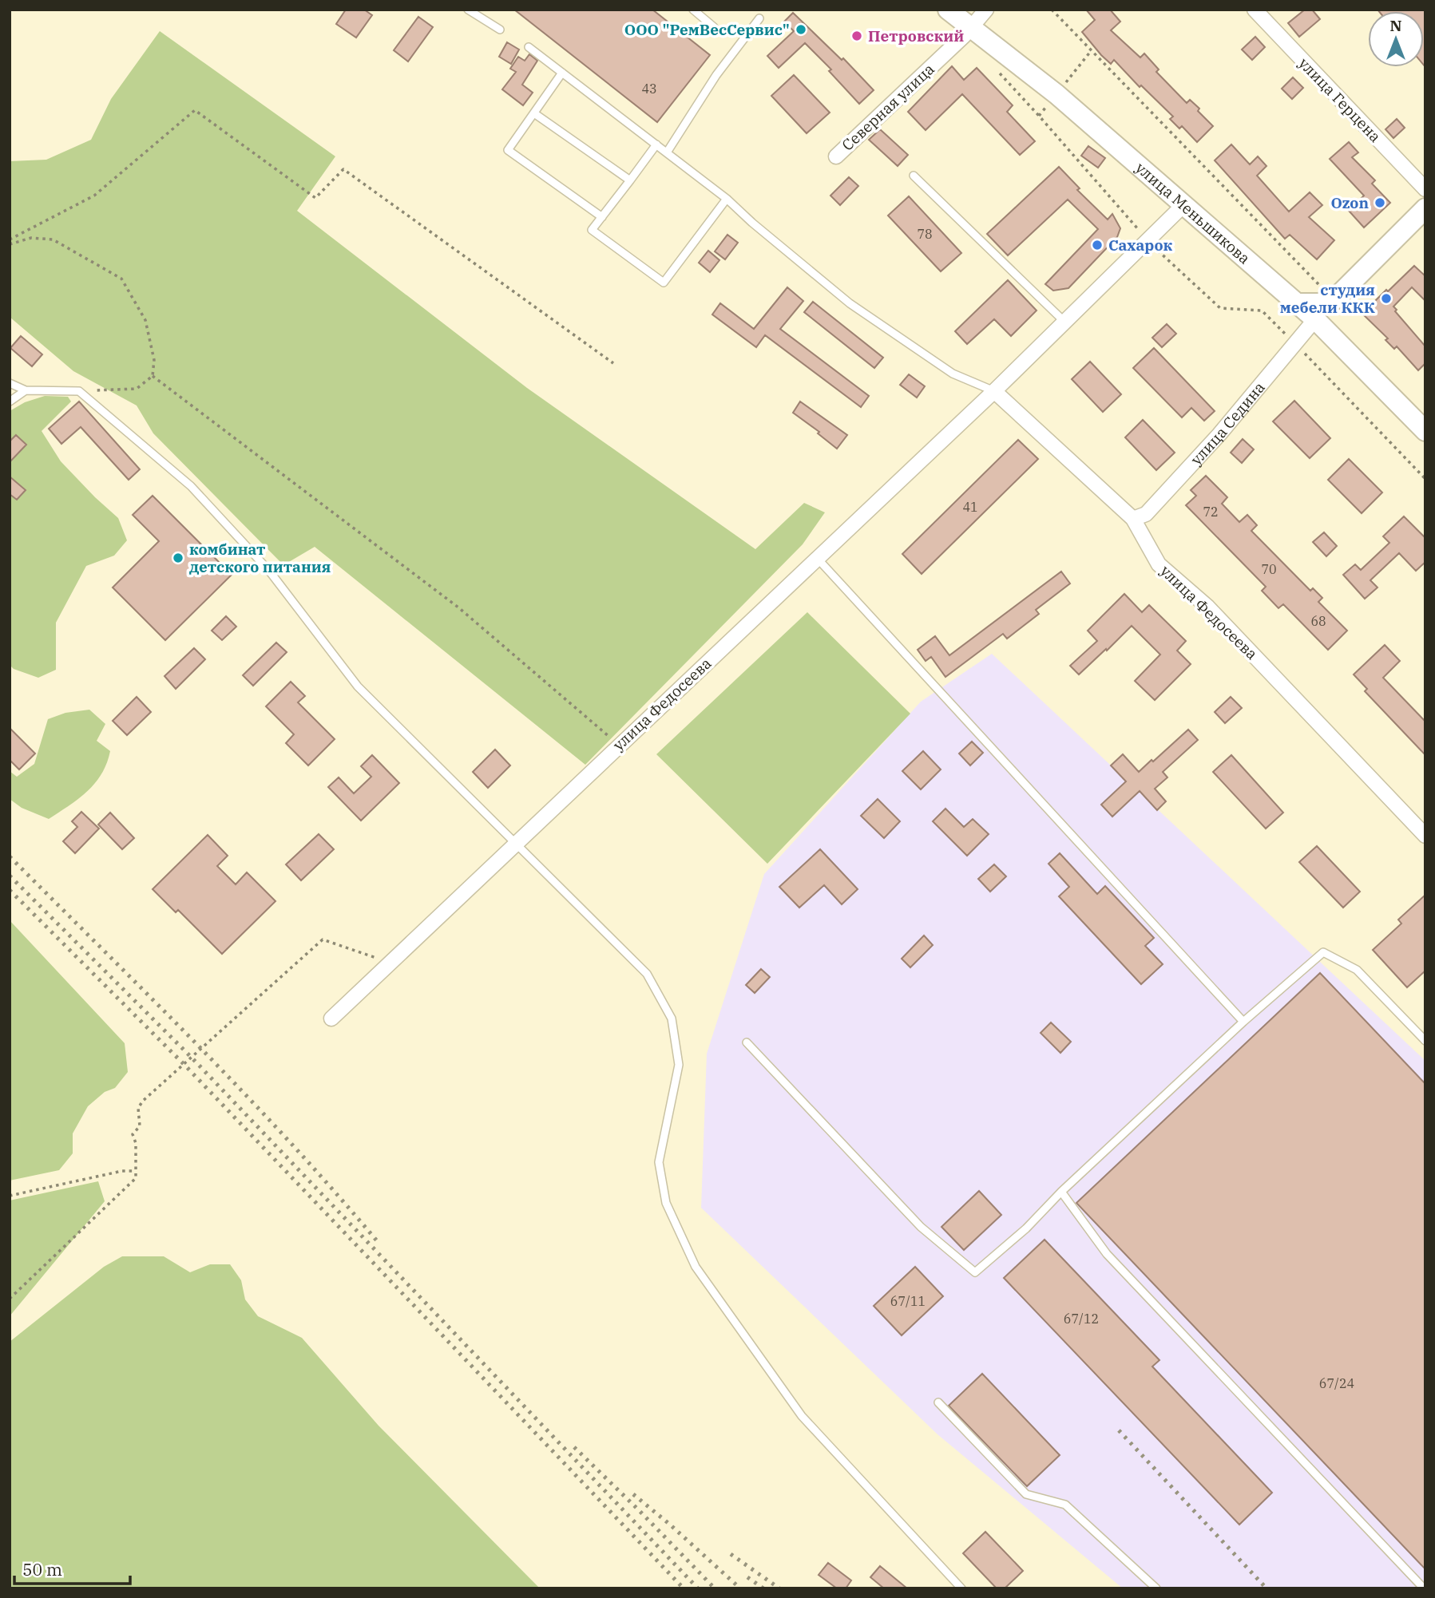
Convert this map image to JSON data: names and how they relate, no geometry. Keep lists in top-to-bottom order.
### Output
{
  "streets": {
    "main road": ["улица Меньшикова"],
    "street": [
      "улица Герцена",
      "Северная улица",
      "улица Седина",
      "улица Федосеева"
    ]
  },
  "crossings": [
    ["Северная улица", "улица Меньшикова"],
    ["улица Меньшикова", "улица Седина"],
    ["улица Меньшикова", "улица Федосеева"],
    ["улица Седина", "улица Федосеева"]
  ],
  "places": [
    "ООО \"РемВесСервис\"",
    "Петровский",
    "Ozon",
    "Сахарок",
    "студия мебели ККК",
    "комбинат детского питания"
  ],
  "house_numbers": [
    "43",
    "78",
    "41",
    "72",
    "70",
    "68",
    "67/11",
    "67/12",
    "67/24"
  ],
  "scale_bar": "50 m",
  "north": "top"
}
